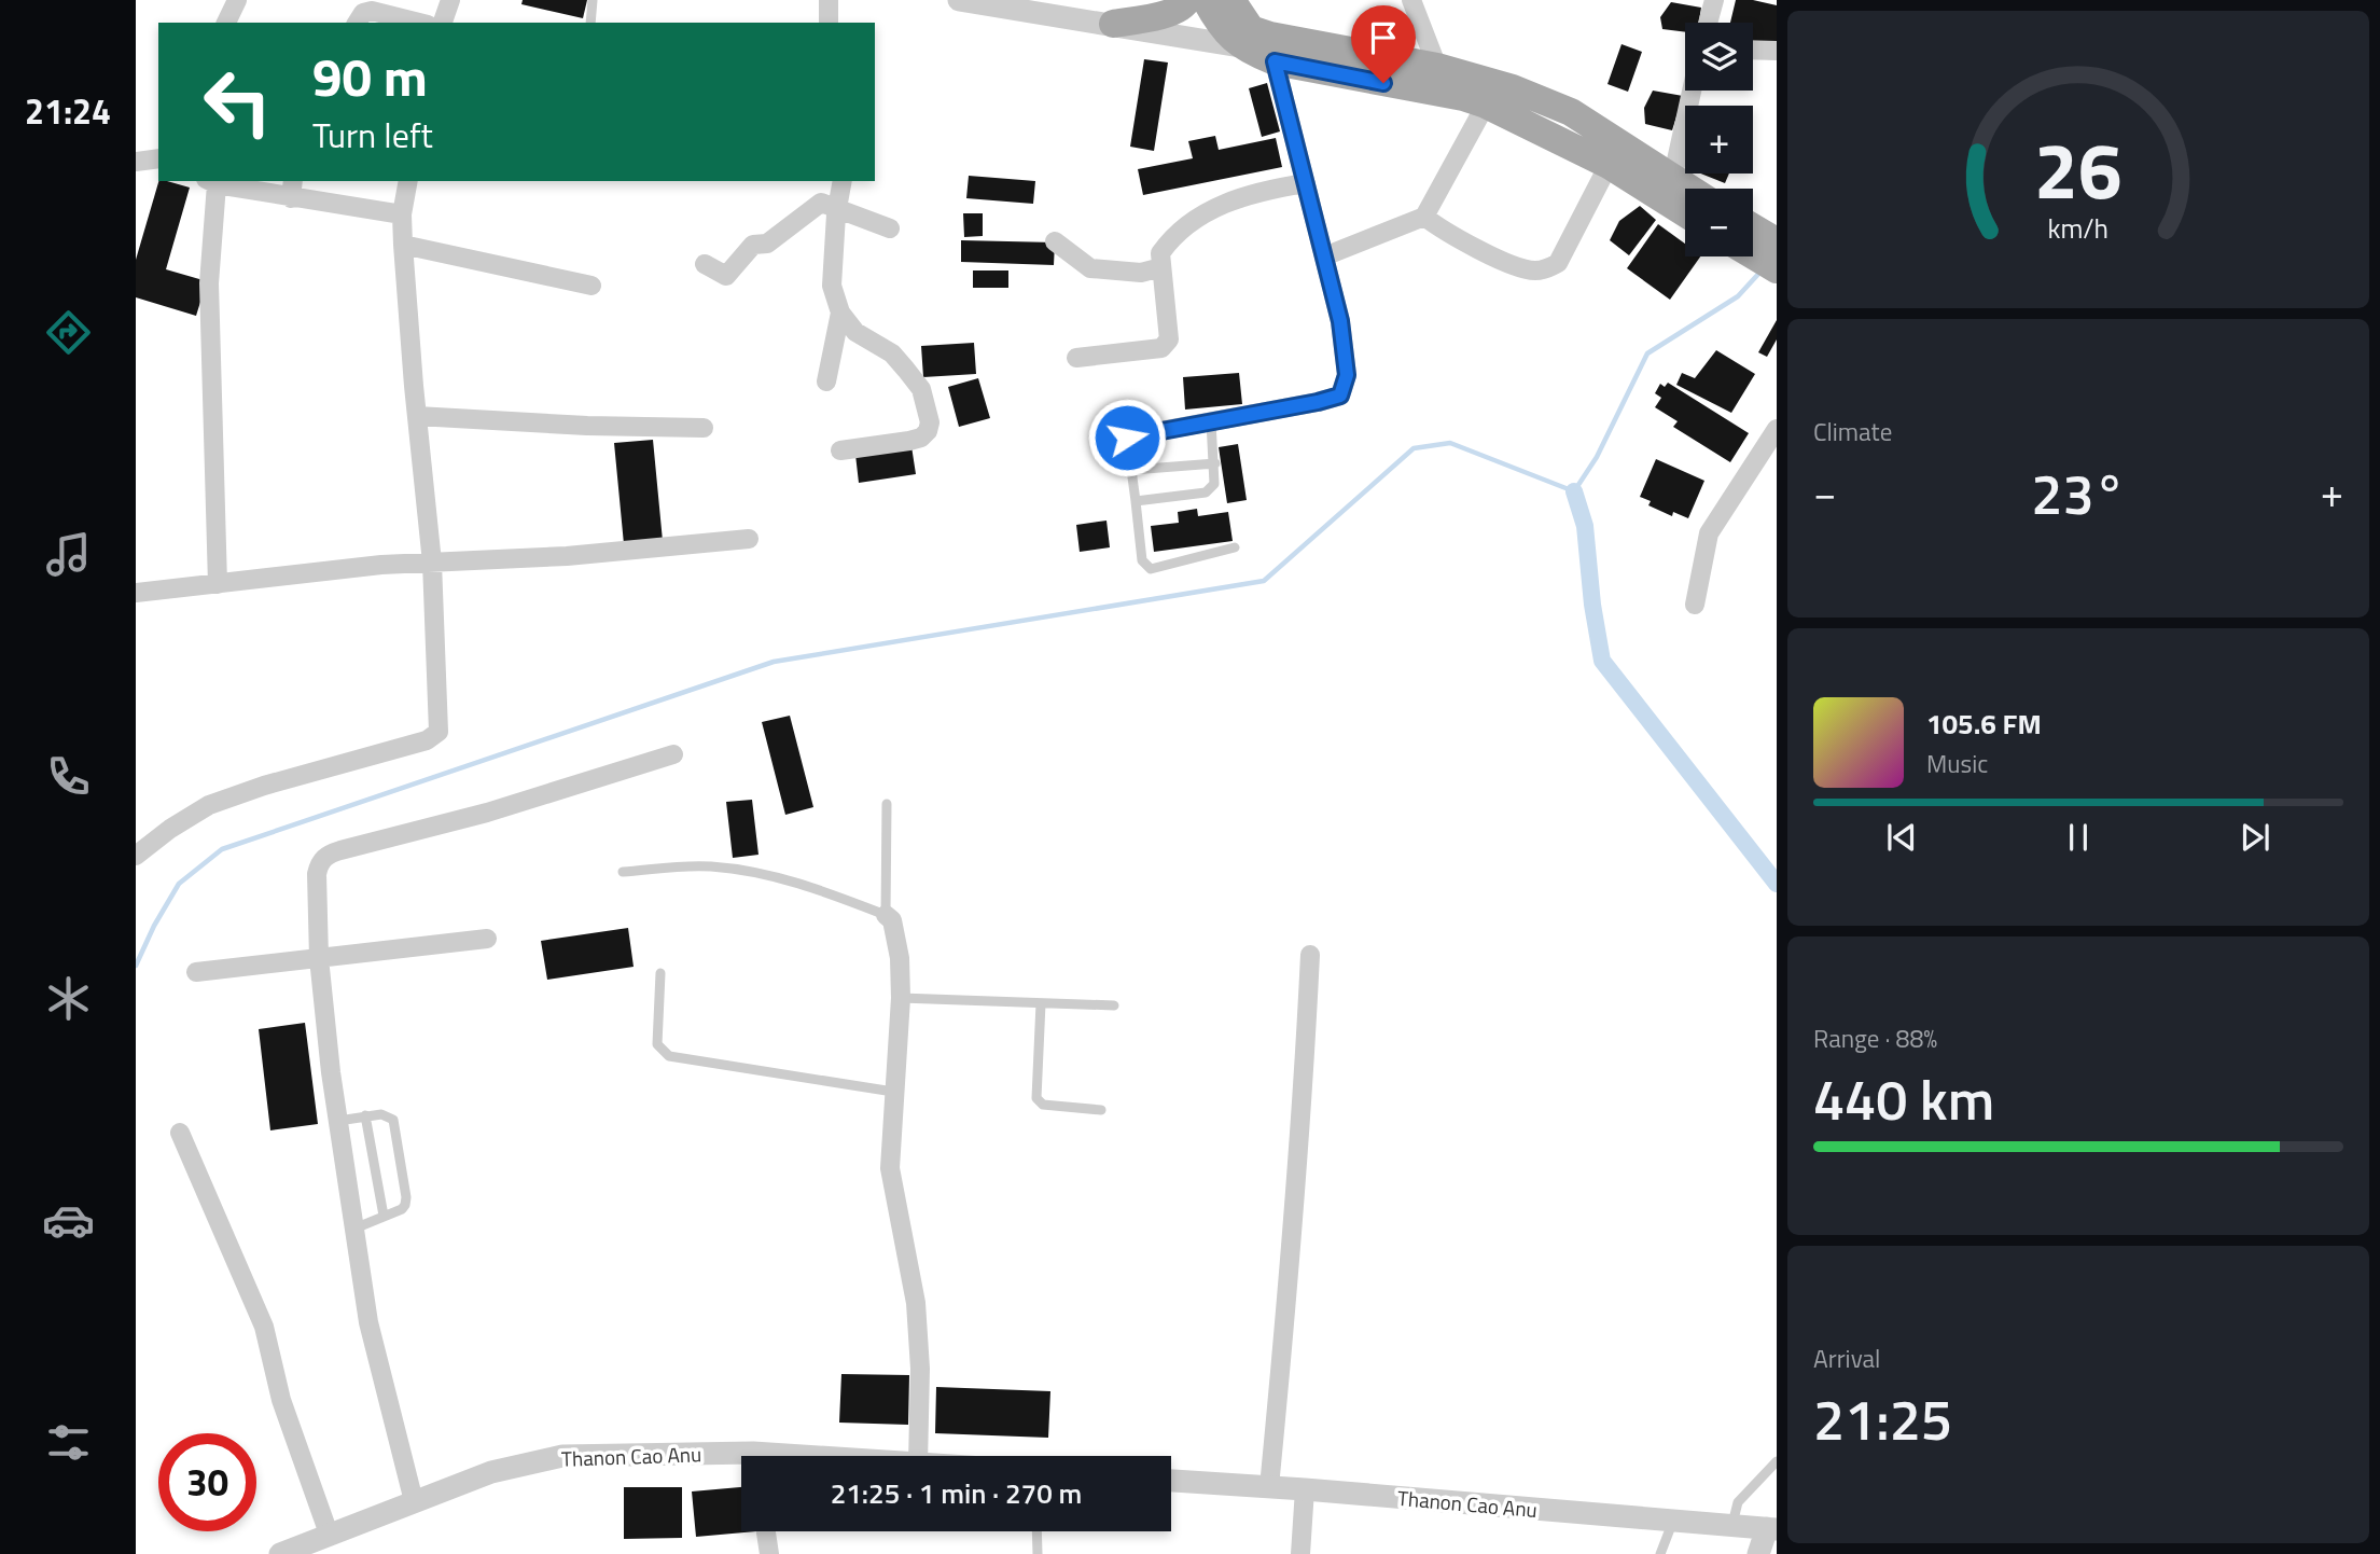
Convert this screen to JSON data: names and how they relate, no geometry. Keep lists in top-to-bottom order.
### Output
{
  "streets": {
    "street": ["Thanon Cao Anu"]
  },
  "page": {
    "tabs": "21:24",
    "map_buttons": ["+", "−"],
    "turn": ["90 m", "Turn left"],
    "tile": [
      "Climate",
      ["Range · 88%", "440 km"],
      ["Arrival", "21:25"]
    ],
    "heat": ["−", "23°", "+"],
    "song": ["105.6 FM", "Music"],
    "limit": "30",
    "trip": "21:25 · 1 min · 270 m",
    "gauge": ["26", "km/h"]
  }
}
